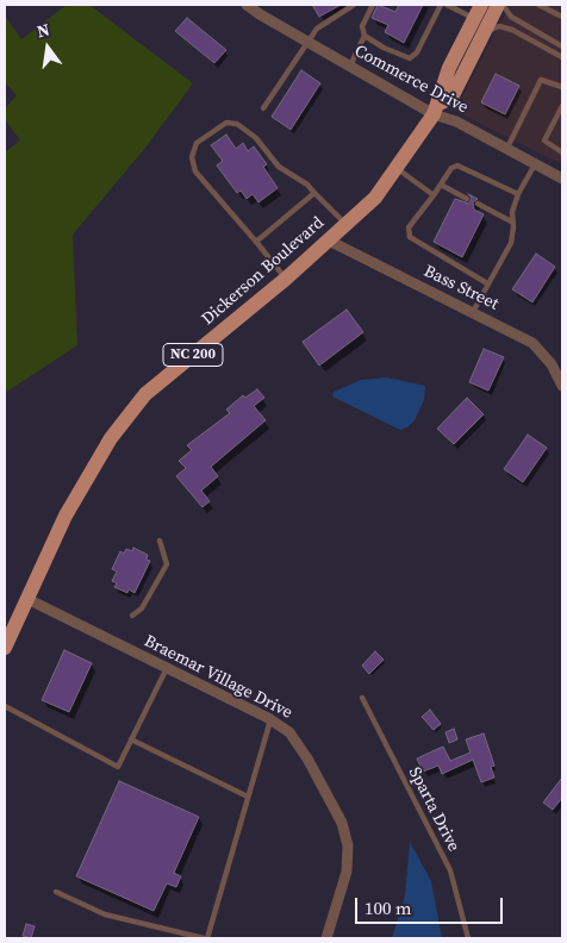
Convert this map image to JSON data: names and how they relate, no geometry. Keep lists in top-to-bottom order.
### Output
{
  "streets": {
    "main road": ["Dickerson Boulevard", "NC 200"],
    "street": ["Commerce Drive", "Bass Street", "Braemar Village Drive"],
    "lane": ["Sparta Drive"]
  },
  "crossings": [
    ["Commerce Drive", "Dickerson Boulevard"],
    ["Dickerson Boulevard", "Bass Street"],
    ["Dickerson Boulevard", "Braemar Village Drive"]
  ],
  "scale_bar": "100 m",
  "north": "top"
}
